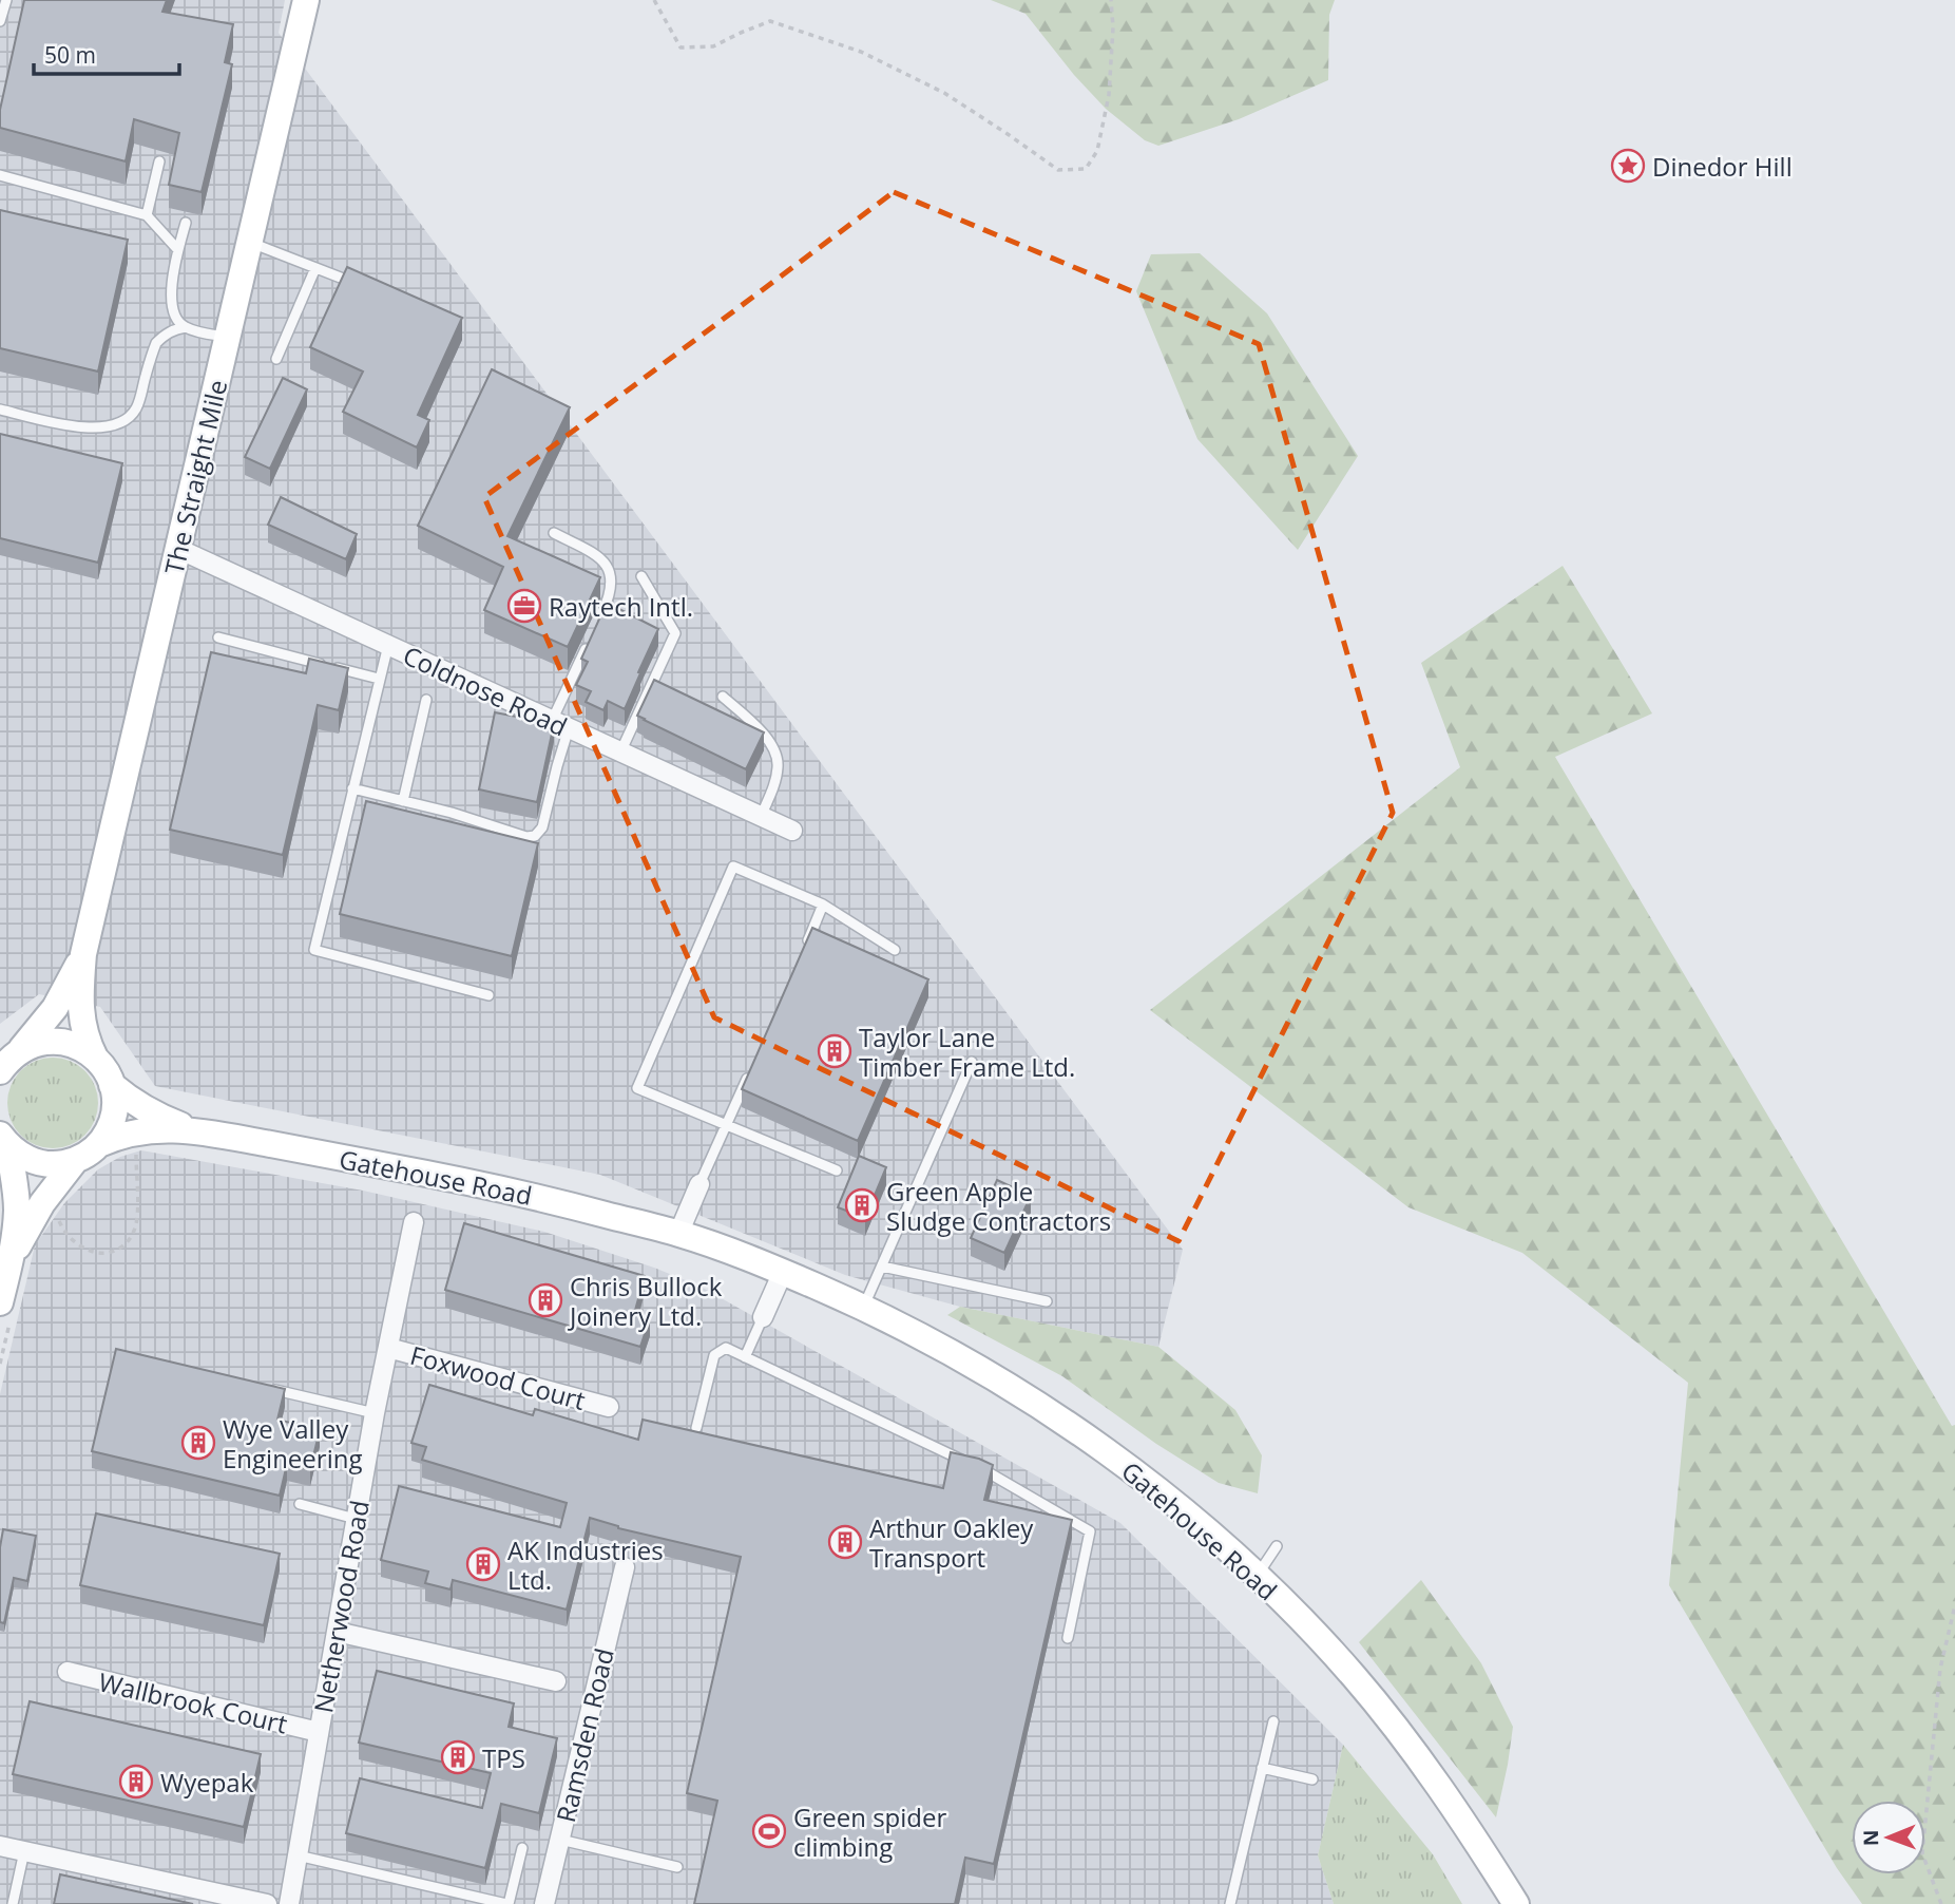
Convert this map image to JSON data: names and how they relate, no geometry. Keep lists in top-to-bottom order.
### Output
{
  "streets": {
    "main road": ["The Straight Mile", "Gatehouse Road"],
    "street": [
      "Coldnose Road",
      "Foxwood Court",
      "Netherwood Road",
      "Wallbrook Court",
      "Ramsden Road"
    ]
  },
  "crossings": [
    ["The Straight Mile", "Coldnose Road"],
    ["The Straight Mile", "Gatehouse Road"],
    ["Foxwood Court", "Netherwood Road"],
    ["Netherwood Road", "Wallbrook Court"]
  ],
  "places": {
    "place": ["Dinedor Hill"],
    "office": ["Raytech Intl."],
    "building": [
      "Taylor Lane Timber Frame Ltd.",
      "Green Apple Sludge Contractors",
      "Chris Bullock Joinery Ltd.",
      "Wye Valley Engineering",
      "Arthur Oakley Transport",
      "AK Industries Ltd.",
      "TPS",
      "Wyepak"
    ],
    "sports": ["Green spider climbing"]
  },
  "scale_bar": "50 m",
  "north": "left"
}
